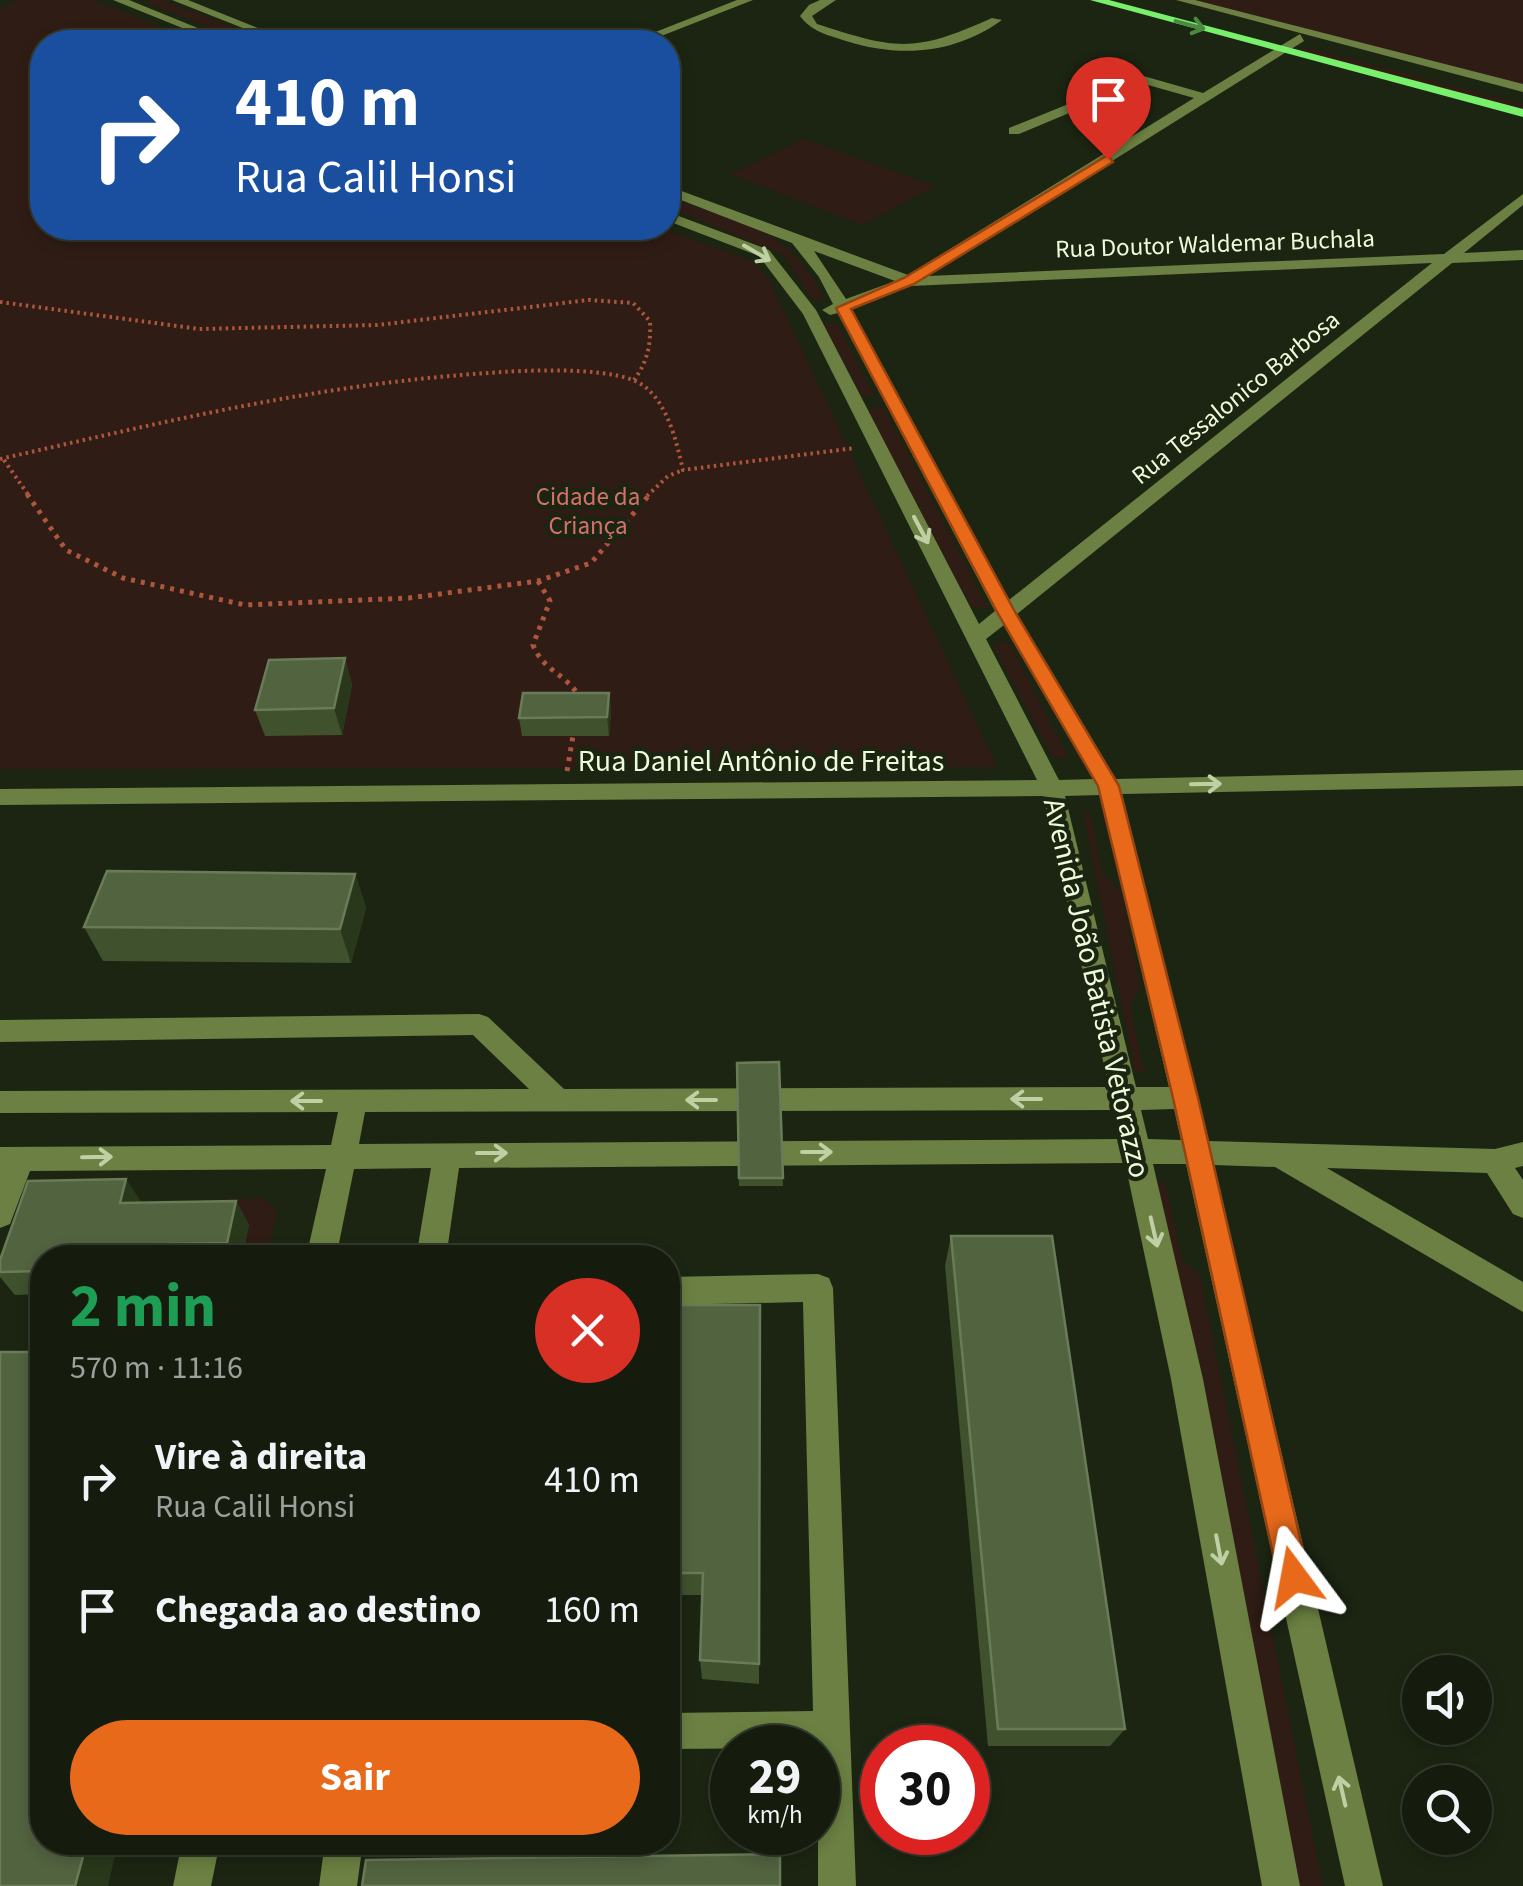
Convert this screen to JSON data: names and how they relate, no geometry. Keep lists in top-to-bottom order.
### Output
{
  "streets": {
    "street": [
      "Rua Doutor Waldemar Buchala",
      "Rua Tessalonico Barbosa",
      "Rua Daniel Antônio de Freitas",
      "Avenida João Batista Vetorazzo"
    ]
  },
  "crossings": [
    ["Rua Doutor Waldemar Buchala", "Rua Tessalonico Barbosa"],
    ["Rua Tessalonico Barbosa", "Avenida João Batista Vetorazzo"],
    ["Rua Daniel Antônio de Freitas", "Avenida João Batista Vetorazzo"]
  ],
  "parks": ["Cidade da Criança"],
  "page": {
    "turn": ["410 m", "Rua Calil Honsi"],
    "heading": ["2 min", "570 m · 11:16"],
    "list": [
      {
        "name": "Vire à direita",
        "note": "Rua Calil Honsi",
        "value": "410 m"
      },
      {
        "name": "Chegada ao destino",
        "value": "160 m"
      }
    ],
    "buttons": "Sair",
    "speed": "29 km/h",
    "limit": "30"
  }
}
